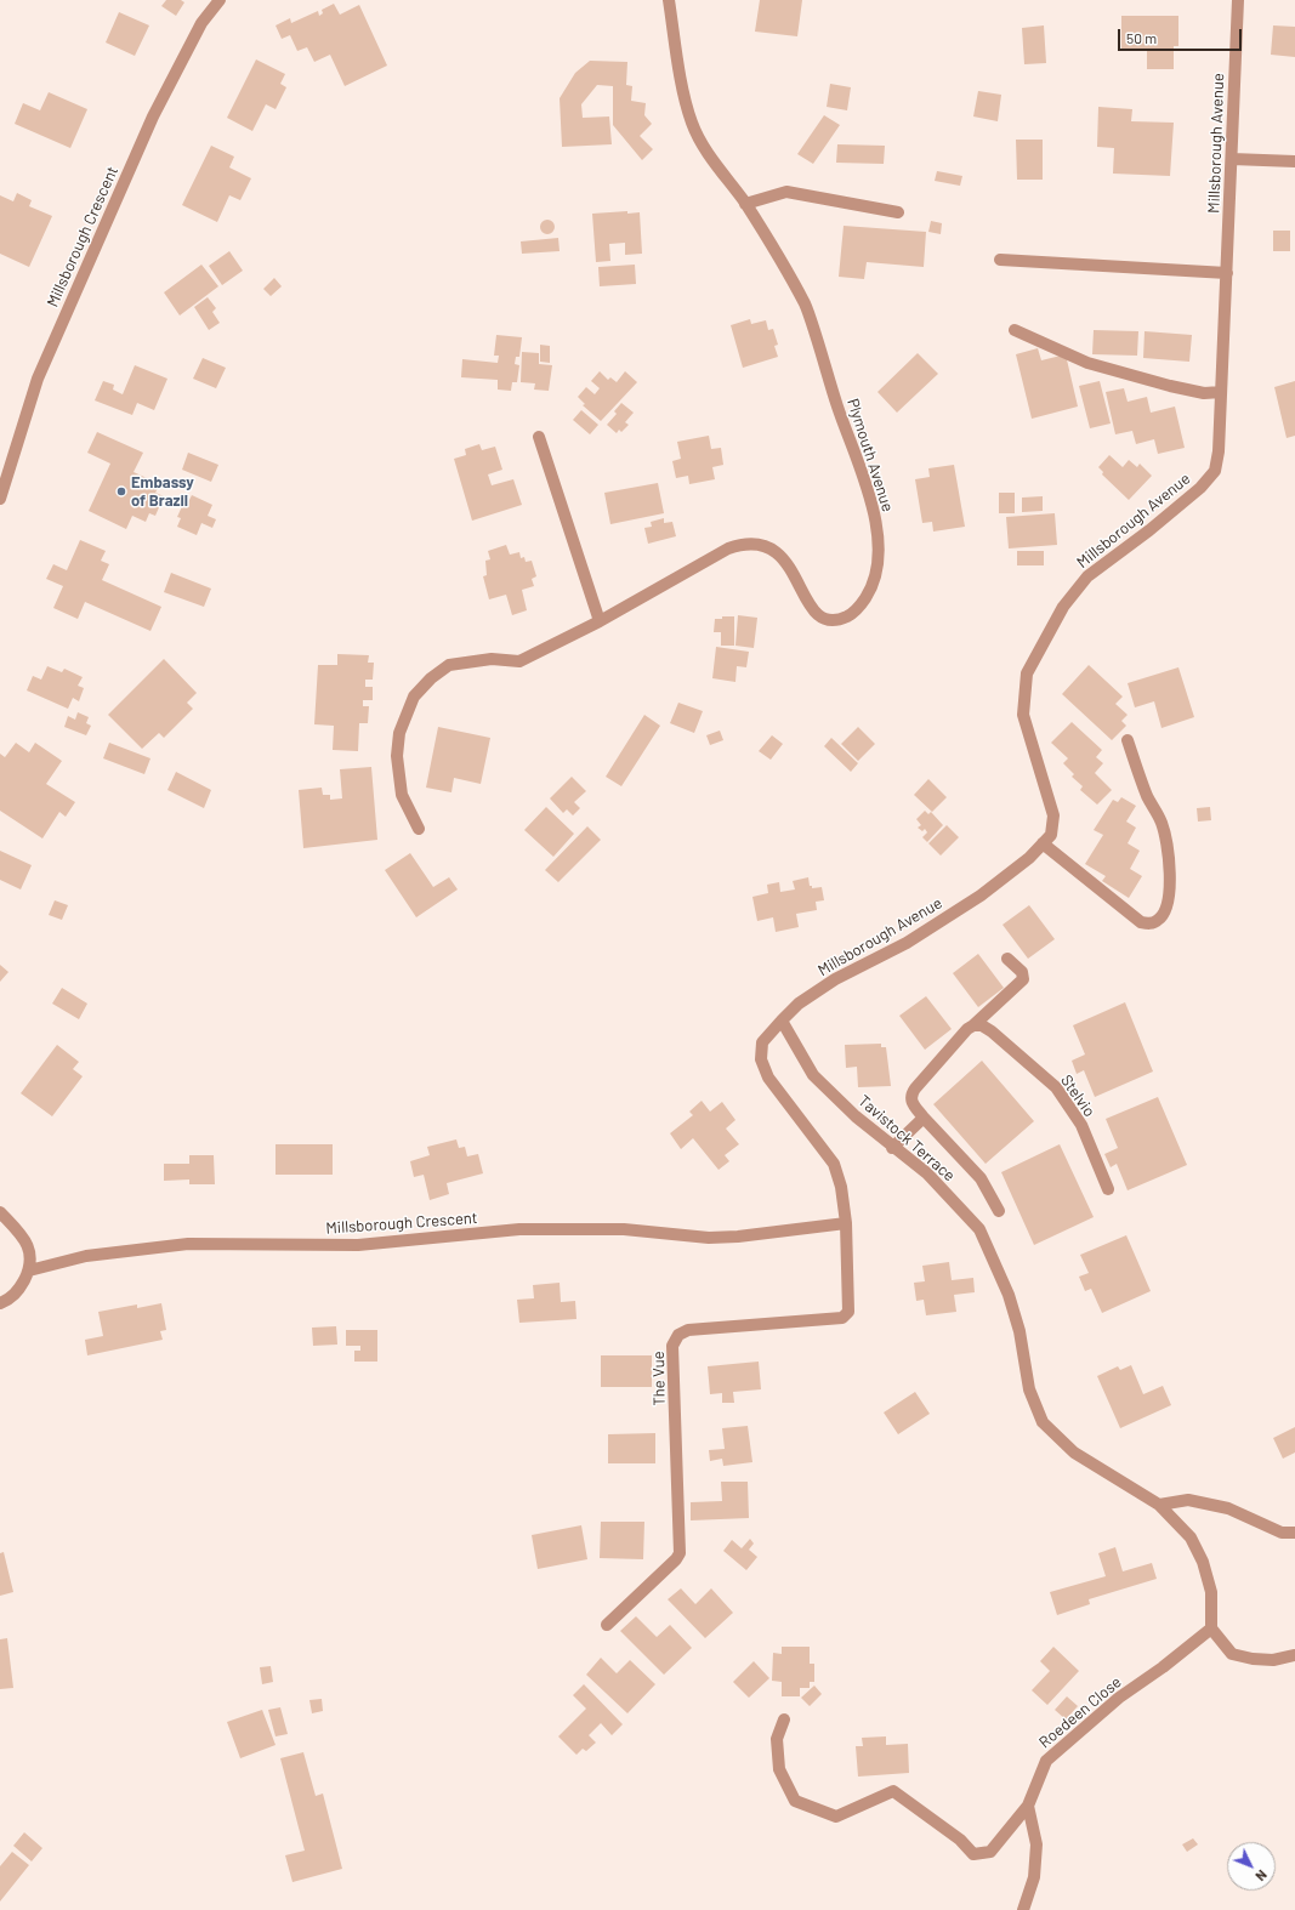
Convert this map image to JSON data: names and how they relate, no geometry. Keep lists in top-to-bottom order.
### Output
{
  "streets": {
    "street": [
      "Millsborough Avenue",
      "Millsborough Crescent",
      "Plymouth Avenue",
      "Stelvio",
      "Tavistock Terrace",
      "The Vue",
      "Roedeen Close"
    ]
  },
  "crossings": [
    ["Millsborough Avenue", "Millsborough Crescent"],
    ["Millsborough Avenue", "Tavistock Terrace"],
    ["Millsborough Avenue", "The Vue"],
    ["Millsborough Crescent", "The Vue"],
    ["Tavistock Terrace", "Roedeen Close"]
  ],
  "places": ["Embassy of Brazil"],
  "scale_bar": "50 m",
  "north": "bottom right"
}
